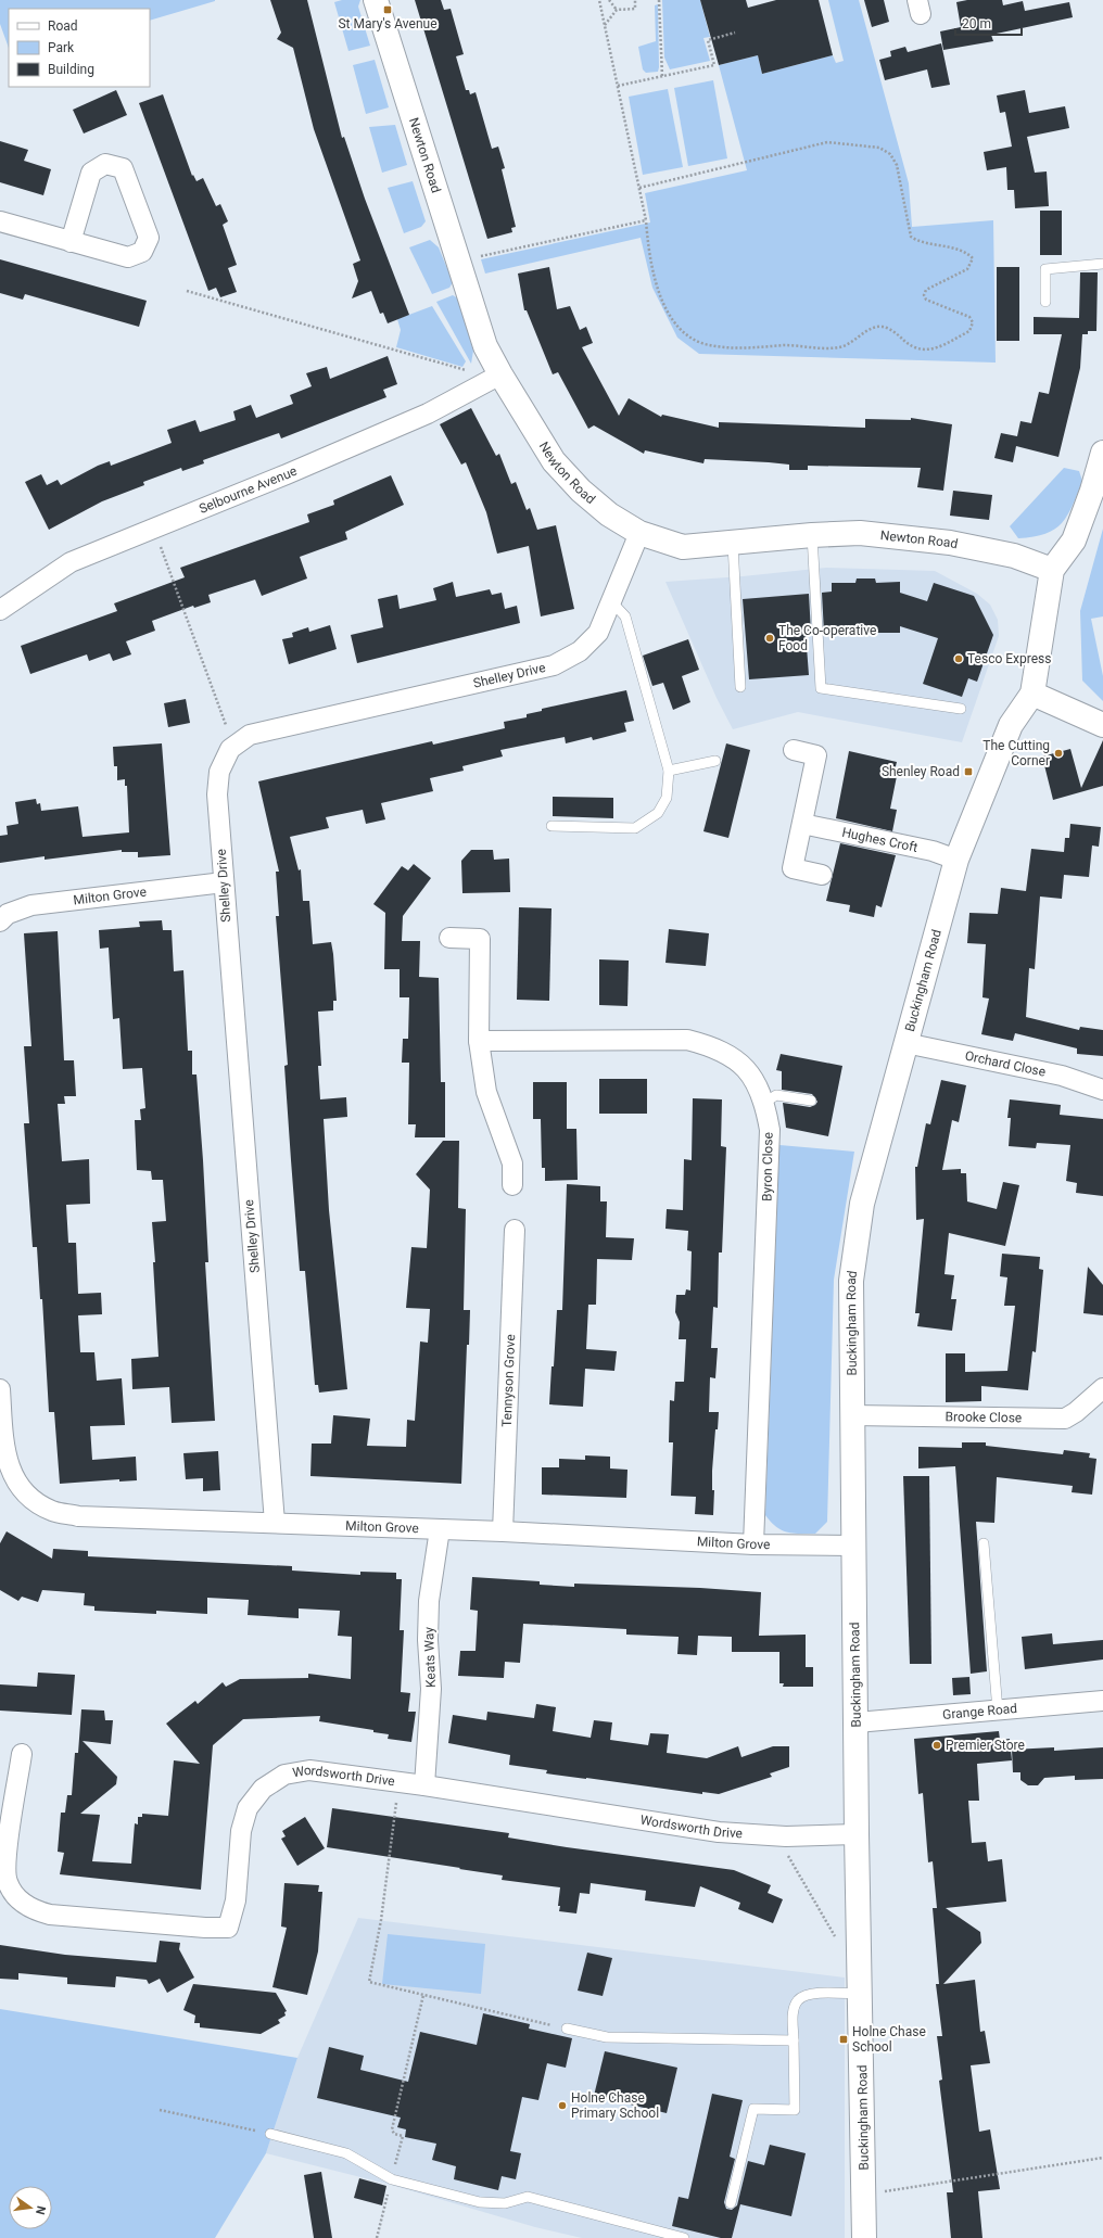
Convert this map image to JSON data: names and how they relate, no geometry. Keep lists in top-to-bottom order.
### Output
{
  "streets": {
    "main road": ["Newton Road", "Buckingham Road"],
    "street": [
      "Selbourne Avenue",
      "Shelley Drive",
      "Hughes Croft",
      "Milton Grove",
      "Orchard Close",
      "Byron Close",
      "Tennyson Grove",
      "Brooke Close",
      "Keats Way",
      "Grange Road",
      "Wordsworth Drive"
    ]
  },
  "crossings": [
    ["Newton Road", "Selbourne Avenue"],
    ["Newton Road", "Shelley Drive"],
    ["Newton Road", "Buckingham Road"],
    ["Shelley Drive", "Milton Grove"],
    ["Hughes Croft", "Buckingham Road"],
    ["Milton Grove", "Buckingham Road"],
    ["Milton Grove", "Byron Close"],
    ["Milton Grove", "Tennyson Grove"],
    ["Milton Grove", "Keats Way"],
    ["Buckingham Road", "Orchard Close"],
    ["Buckingham Road", "Brooke Close"],
    ["Buckingham Road", "Grange Road"],
    ["Buckingham Road", "Wordsworth Drive"],
    ["Keats Way", "Wordsworth Drive"]
  ],
  "places": {
    "transit": ["St Mary's Avenue", "Shenley Road", "Holne Chase School"],
    "other": [
      "The Co-operative Food",
      "Tesco Express",
      "The Cutting Corner",
      "Premier Store",
      "Holne Chase Primary School"
    ]
  },
  "legend": ["Road", "Park", "Building"],
  "scale_bar": "20 m",
  "north": "right"
}
